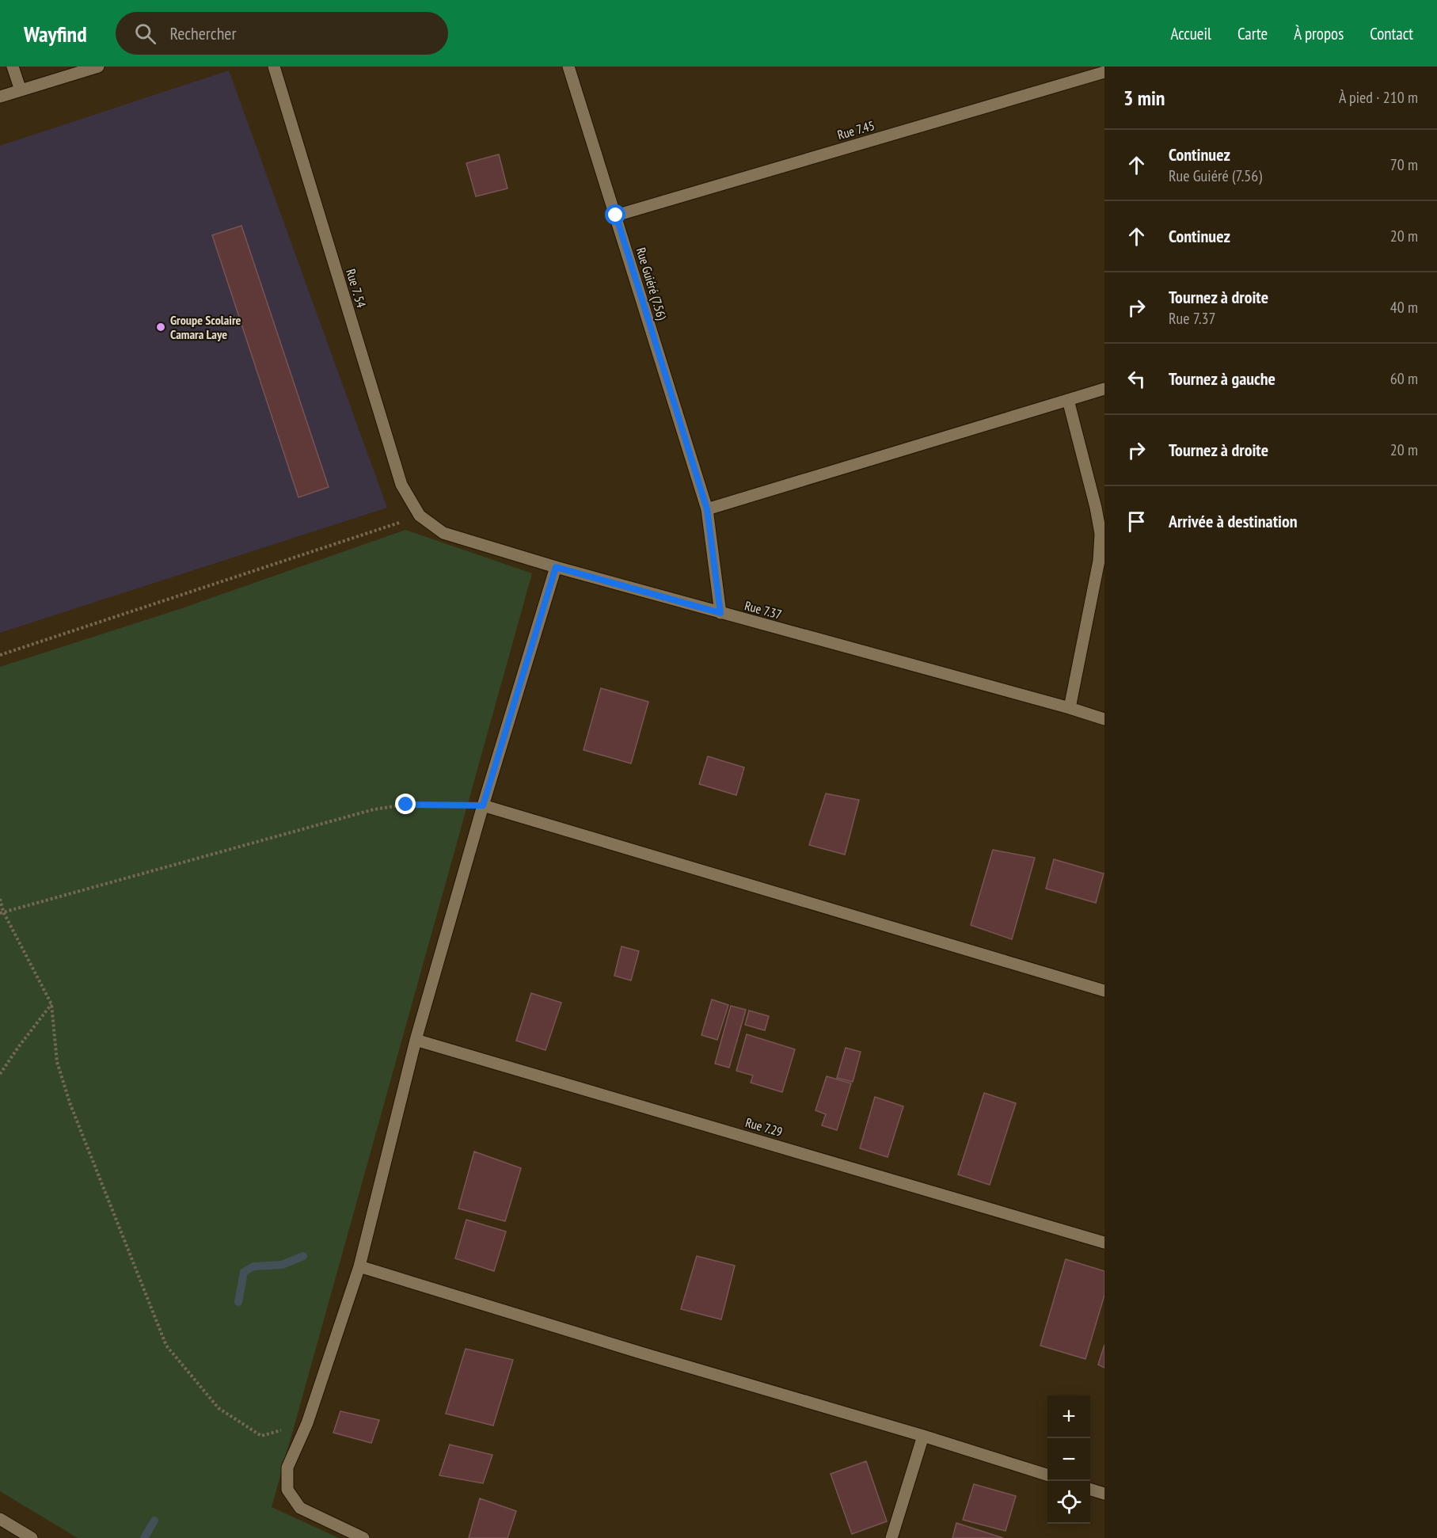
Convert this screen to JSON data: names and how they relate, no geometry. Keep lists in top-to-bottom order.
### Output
{
  "streets": {
    "street": [
      "Rue 7.45",
      "Rue Guiéré (7.56)",
      "Rue 7. 54",
      "Rue 7.37",
      "Rue 7.29"
    ]
  },
  "crossings": [
    ["Rue 7.45", "Rue Guiéré (7.56)"],
    ["Rue Guiéré (7.56)", "Rue 7.37"],
    ["Rue 7. 54", "Rue 7.37"]
  ],
  "places": ["Groupe Scolaire Camara Laye"],
  "page": {
    "header": "Wayfind",
    "search": "Rechercher",
    "nav": [
      "Accueil",
      "Carte",
      "À propos",
      "Contact"
    ],
    "heading": ["3 min", "À pied · 210 m"],
    "list": [
      ["Continuez", "Rue Guiéré (7.56)", "70 m"],
      ["Continuez", "20 m"],
      ["Tournez à droite", "Rue 7.37", "40 m"],
      ["Tournez à gauche", "60 m"],
      ["Tournez à droite", "20 m"],
      "Arrivée à destination"
    ],
    "map_buttons": ["+", "−"]
  }
}
